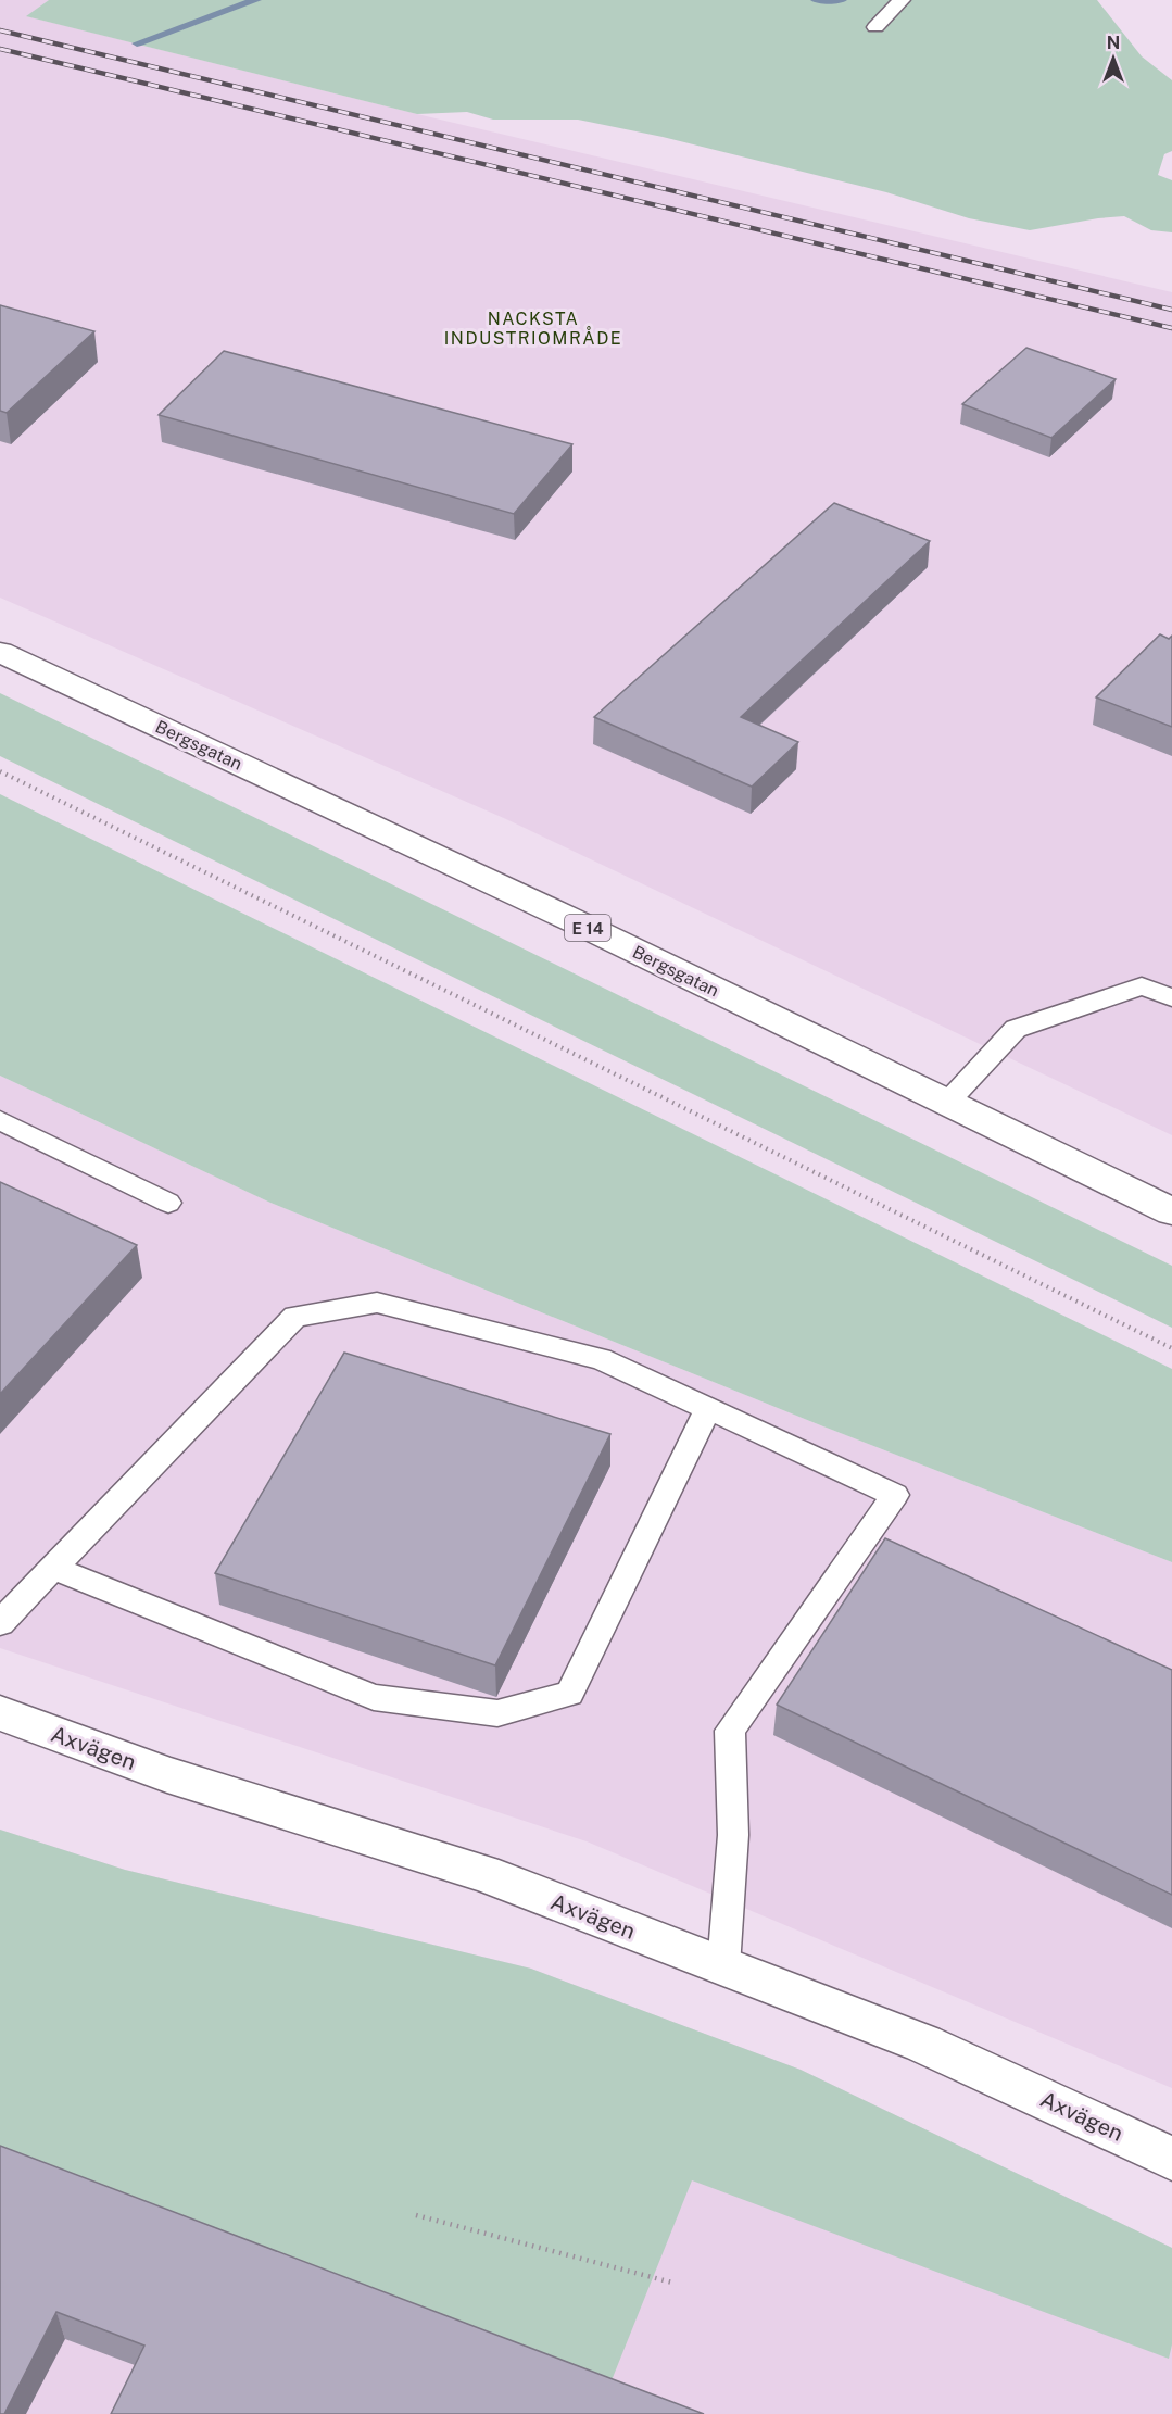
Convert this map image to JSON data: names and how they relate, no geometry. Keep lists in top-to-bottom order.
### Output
{
  "streets": {
    "main road": ["Bergsgatan", "E 14", "Axvägen"]
  },
  "districts": ["NACKSTA INDUSTRIOMRÅDE"],
  "north": "top"
}
